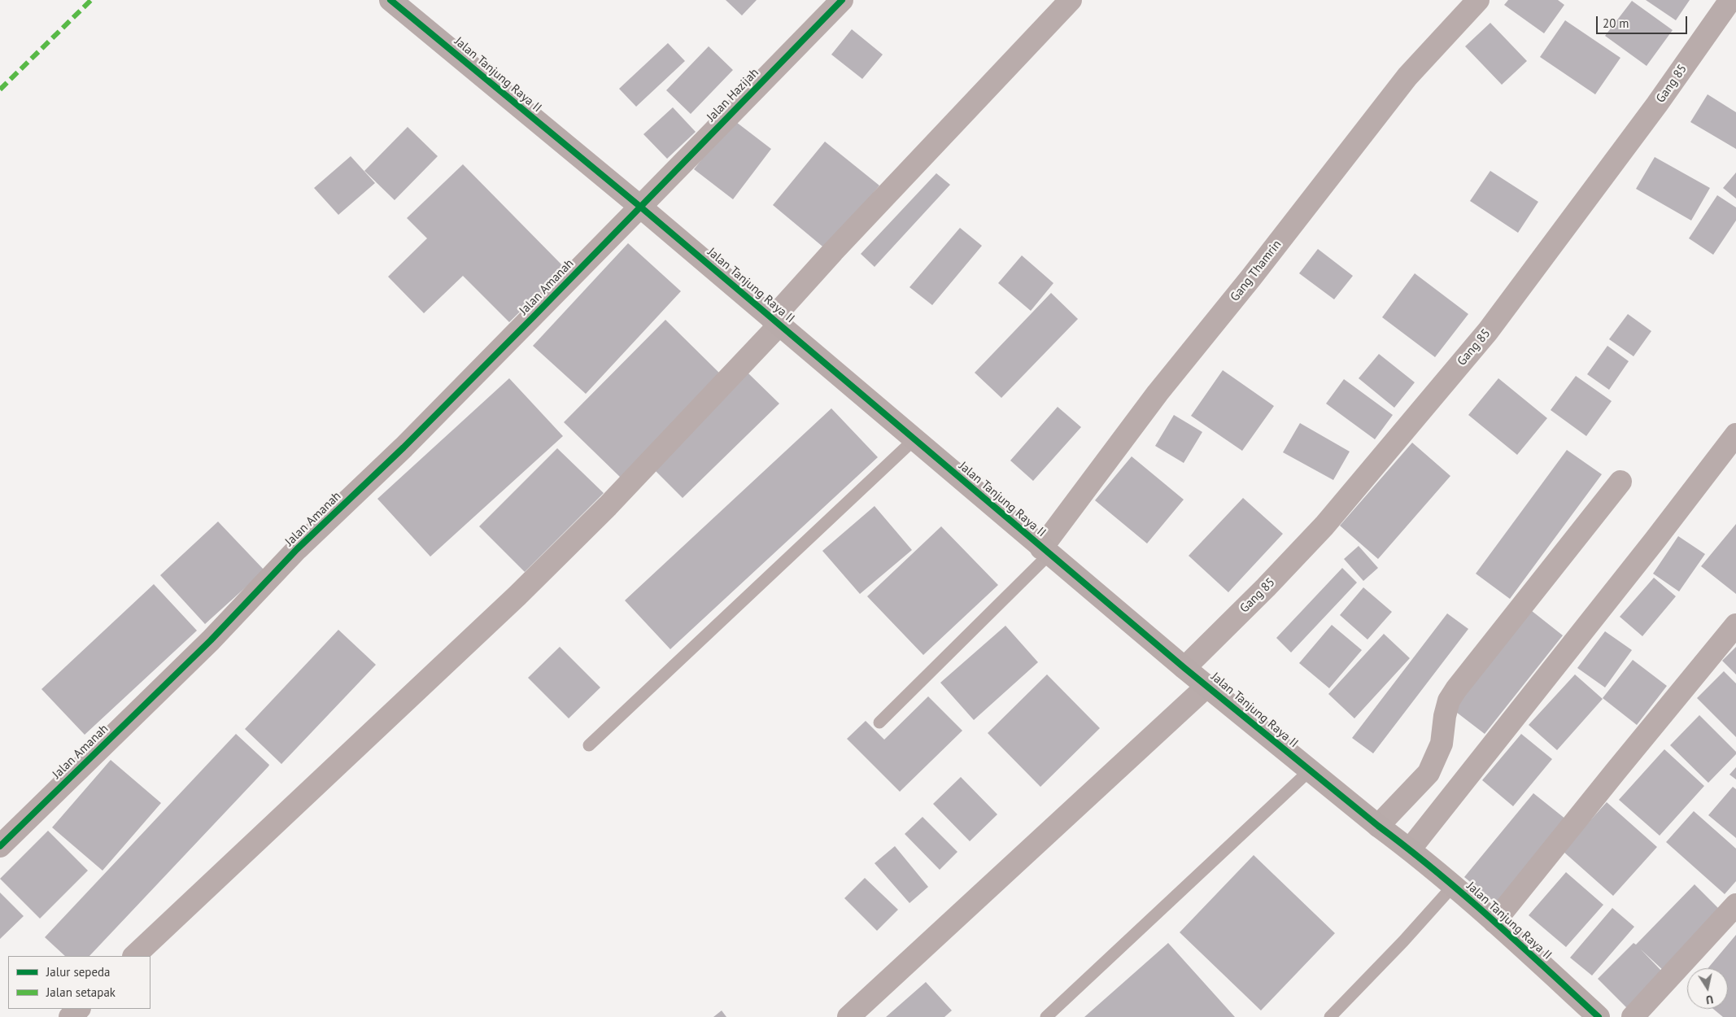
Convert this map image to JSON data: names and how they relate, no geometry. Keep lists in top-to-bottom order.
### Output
{
  "streets": {
    "street": [
      "Jalan Tanjung Raya II",
      "Gang 85",
      "Jalan Hazijah",
      "Gang Thamrin",
      "Jalan Amanah"
    ]
  },
  "crossings": [
    ["Jalan Tanjung Raya II", "Gang 85"],
    ["Jalan Tanjung Raya II", "Jalan Hazijah"],
    ["Jalan Tanjung Raya II", "Gang Thamrin"],
    ["Jalan Tanjung Raya II", "Jalan Amanah"],
    ["Jalan Hazijah", "Jalan Amanah"]
  ],
  "legend": ["Jalur sepeda", "Jalan setapak"],
  "scale_bar": "20 m",
  "north": "bottom"
}
